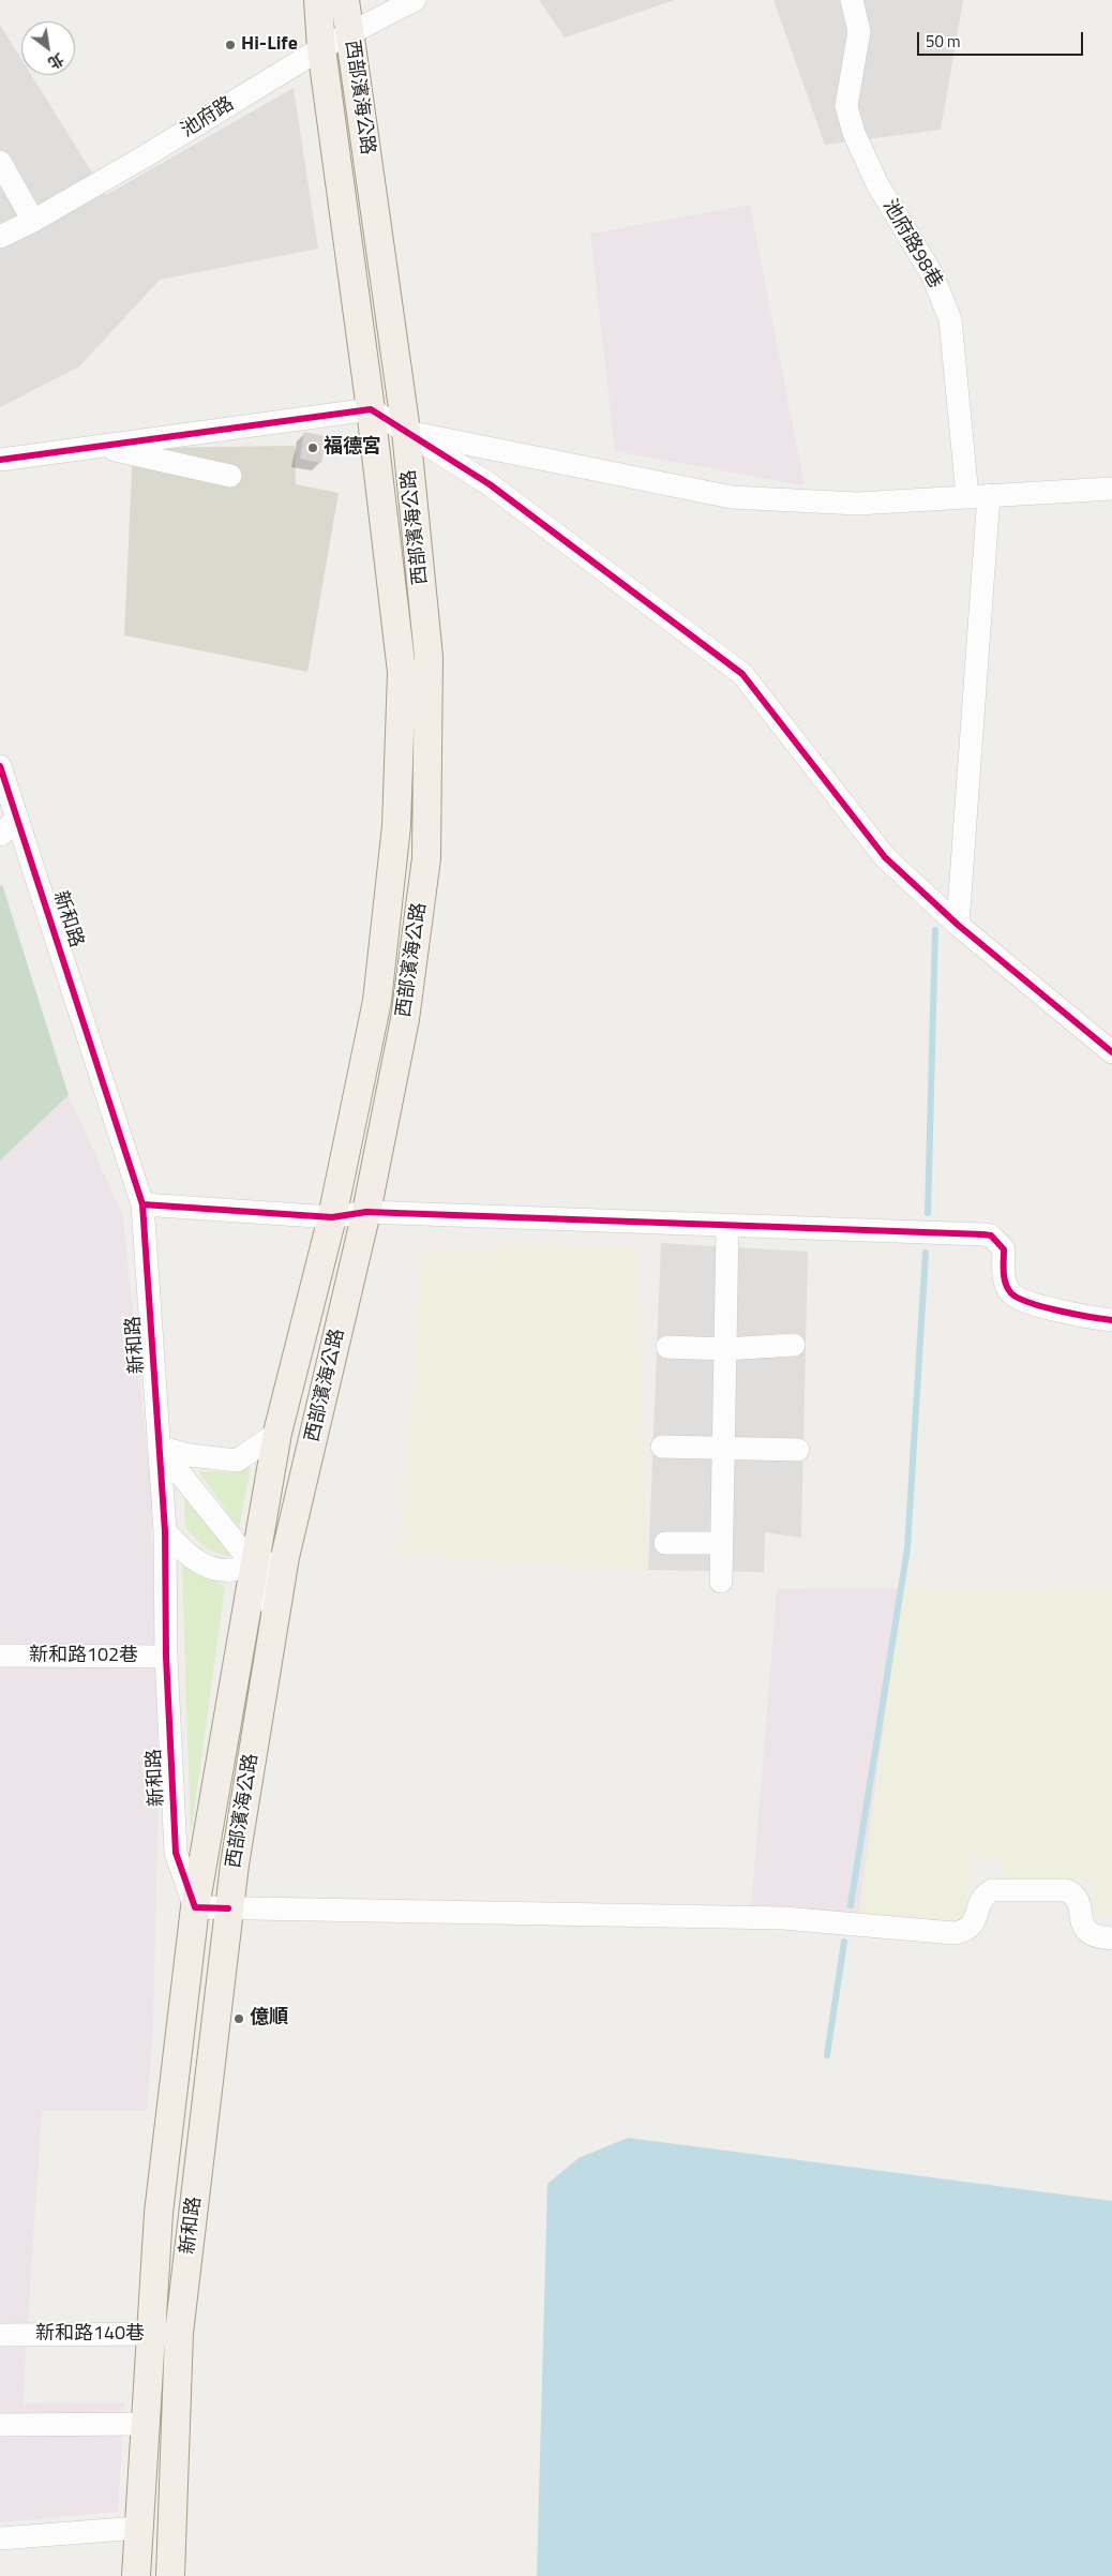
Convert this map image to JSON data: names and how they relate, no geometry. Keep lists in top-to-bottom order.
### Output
{
  "streets": {
    "main road": ["西部濱海公路", "新和路"],
    "street": [
      "池府路",
      "池府路98巷",
      "新和路102巷",
      "新和路140巷"
    ]
  },
  "crossings": [
    ["西部濱海公路", "池府路"],
    ["西部濱海公路", "新和路"],
    ["新和路", "新和路102巷"],
    ["新和路", "新和路140巷"]
  ],
  "places": ["Hi-Life", "福德宮", "億順"],
  "scale_bar": "50 m",
  "north": "bottom right"
}
